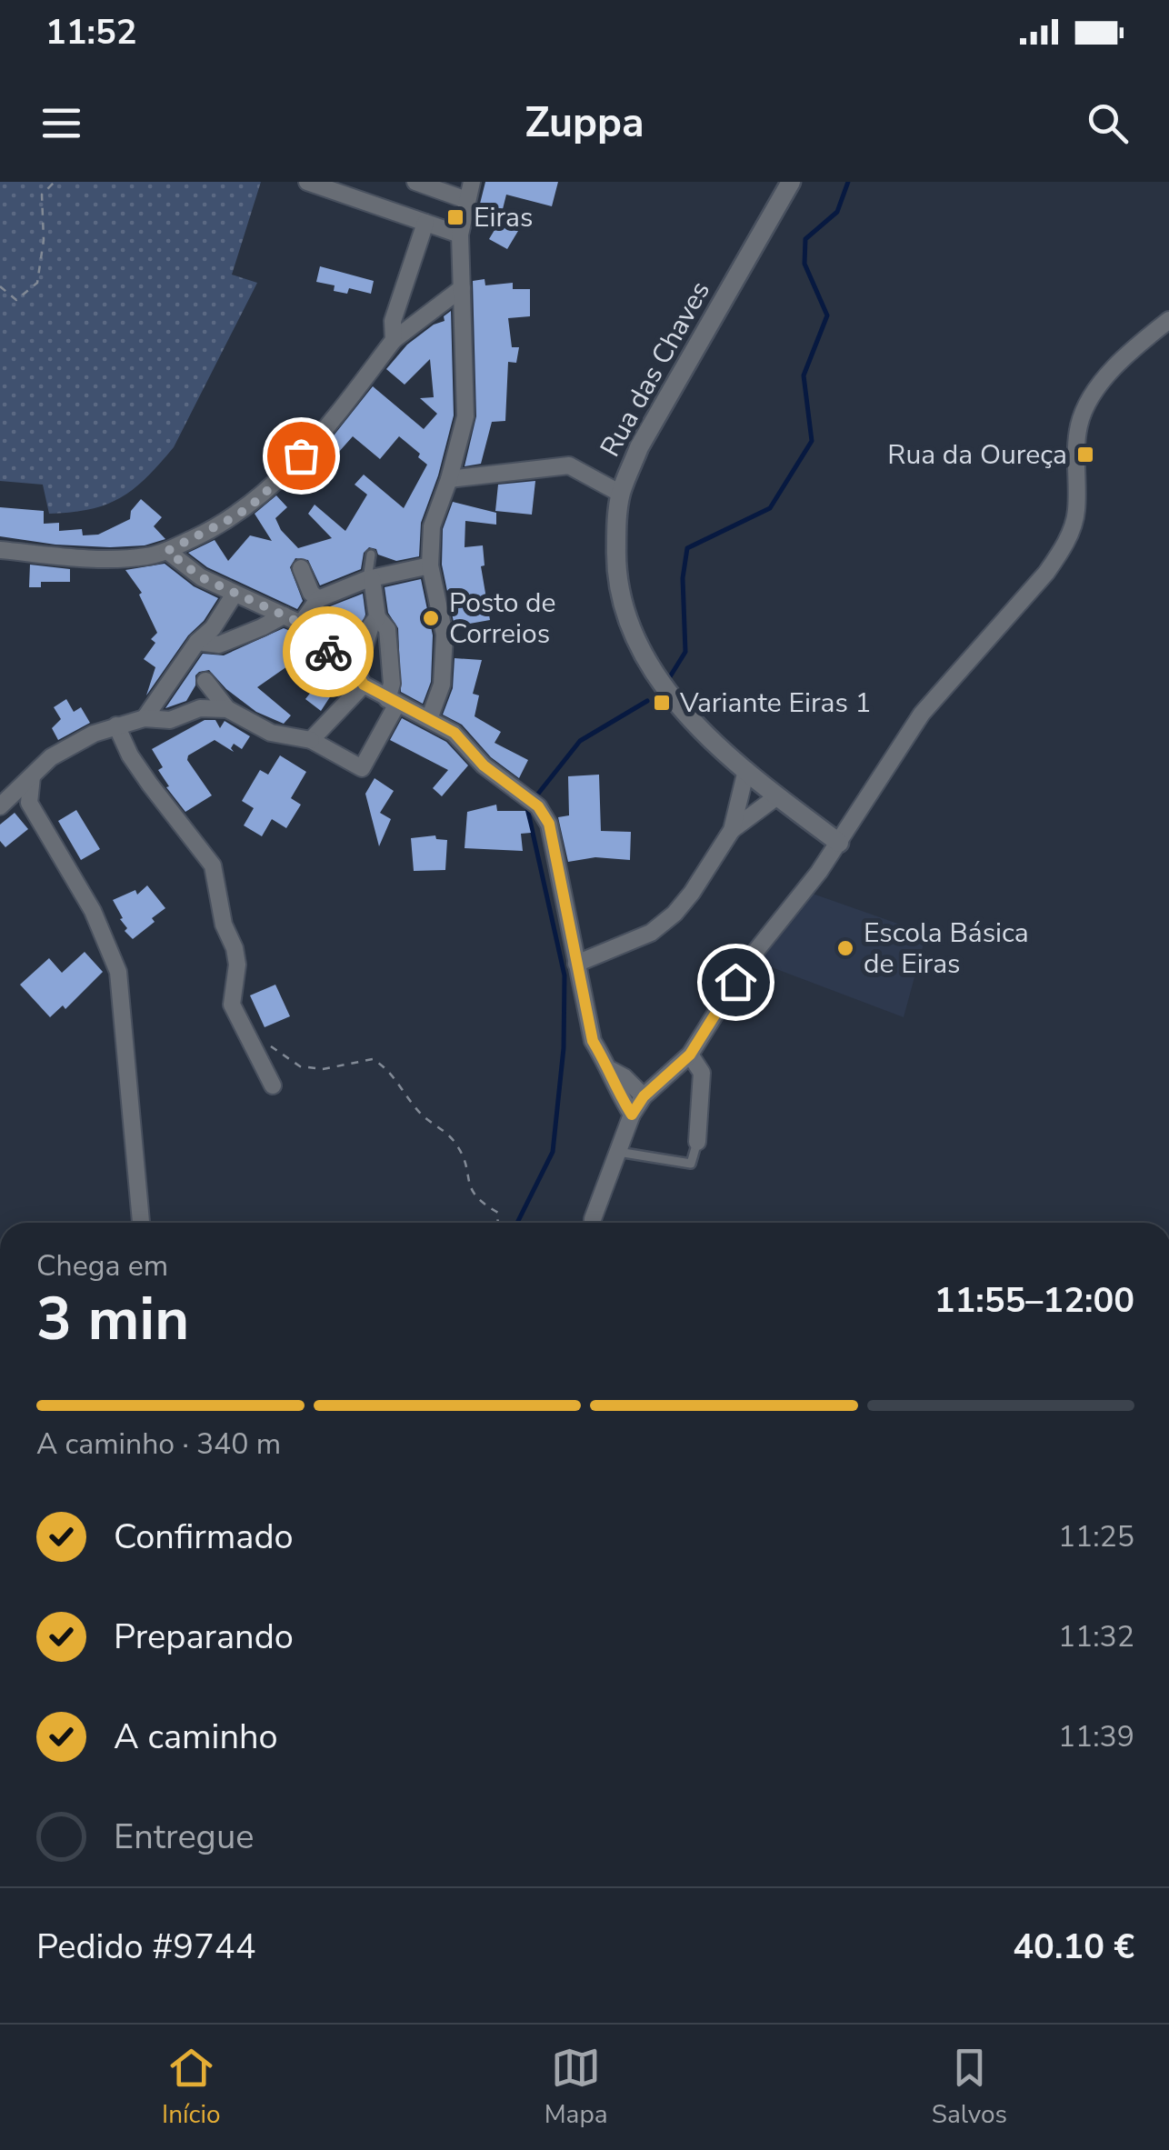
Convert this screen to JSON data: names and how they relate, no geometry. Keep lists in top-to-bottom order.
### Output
{
  "streets": {
    "street": ["Rua das Chaves"]
  },
  "places": {
    "transit": ["Eiras", "Rua da Oureça", "Variante Eiras 1"],
    "other": ["Posto de Correios", "Escola Básica de Eiras"]
  },
  "page": {
    "status": "11:52",
    "header": "Zuppa",
    "heading": ["3 min", "Chega em", "11:55–12:00"],
    "panel": ["Pedido #9744", "40.10 €"],
    "bar": "A caminho · 340 m",
    "list": [
      ["Confirmado", "11:25"],
      ["Preparando", "11:32"],
      ["A caminho", "11:39"],
      "Entregue"
    ],
    "tabs": ["Início", "Mapa", "Salvos"]
  }
}
